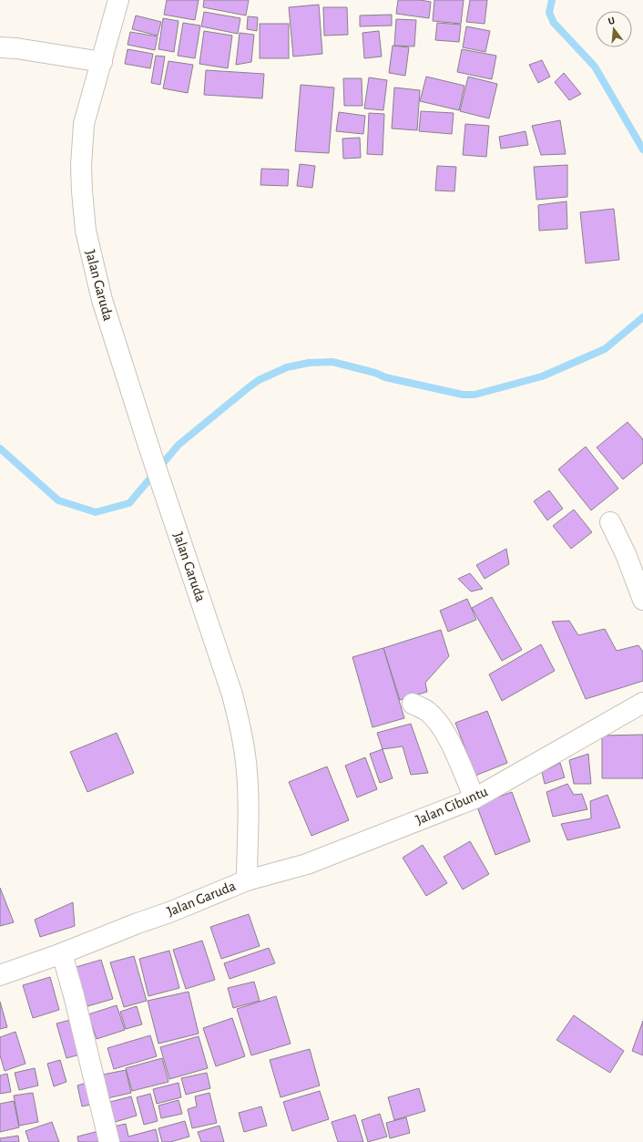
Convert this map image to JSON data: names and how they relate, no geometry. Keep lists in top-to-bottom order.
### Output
{
  "streets": {
    "street": ["Jalan Garuda", "Jalan Cibuntu"]
  },
  "crossings": [
    ["Jalan Garuda", "Jalan Cibuntu"]
  ],
  "north": "top"
}
